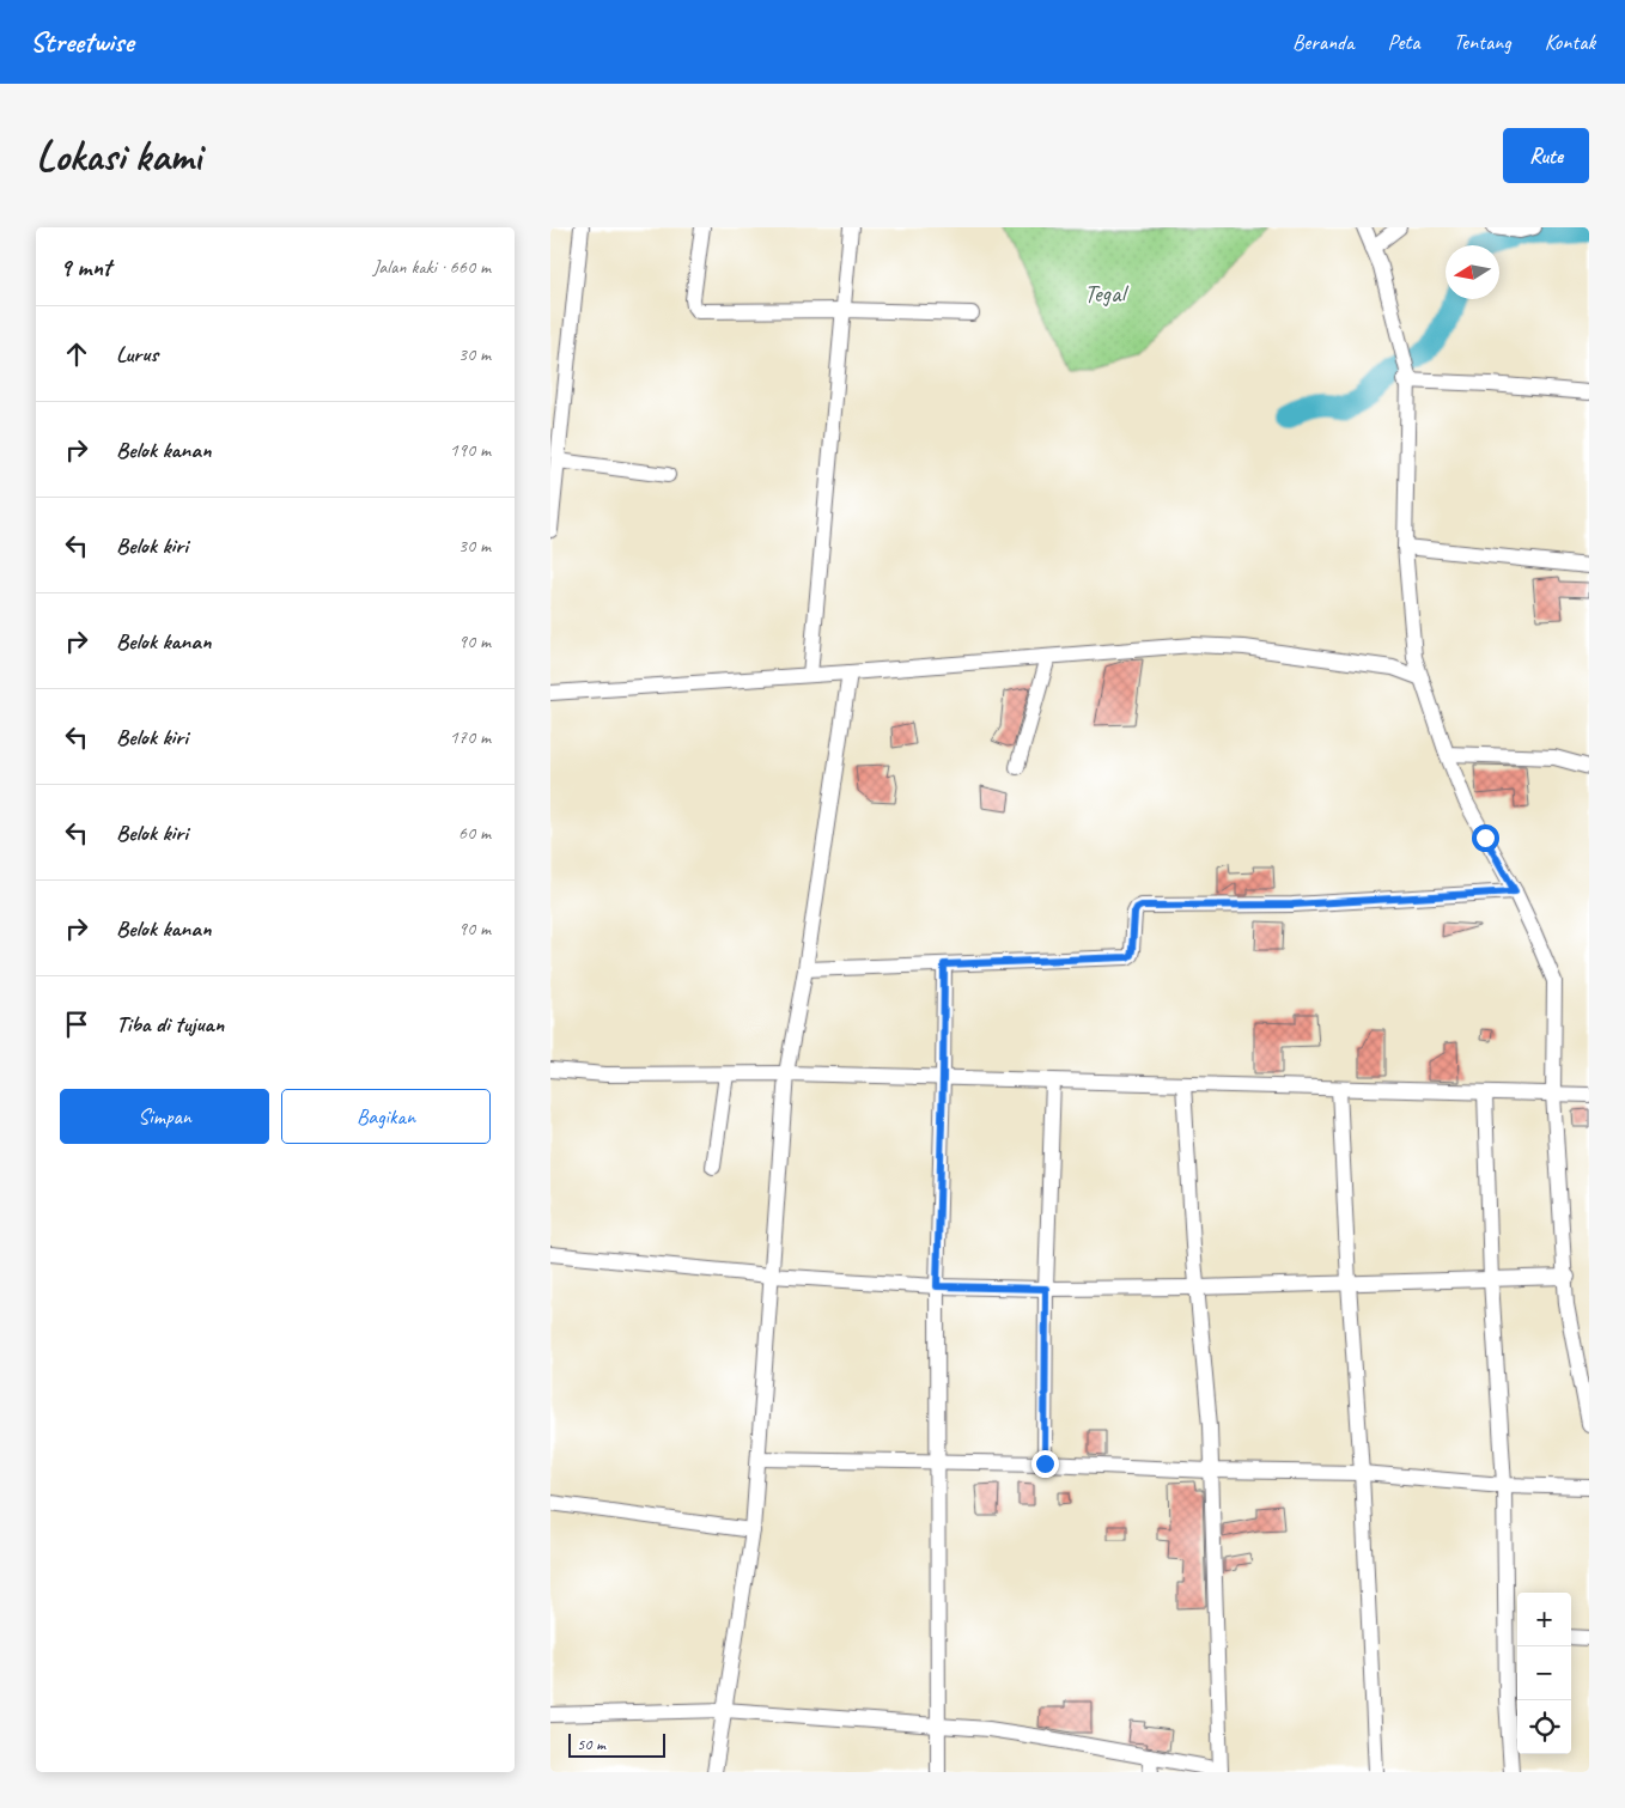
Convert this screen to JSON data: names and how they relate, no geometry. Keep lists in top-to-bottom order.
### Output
{
  "parks": ["Tegal"],
  "scale_bar": "50 m",
  "north": "left",
  "page": {
    "header": "Streetwise",
    "nav": [
      "Beranda",
      "Peta",
      "Tentang",
      "Kontak"
    ],
    "buttons": [
      "Rute",
      ["Simpan", "Bagikan"]
    ],
    "title": "Lokasi kami",
    "heading": ["9 mnt", "Jalan kaki · 660 m"],
    "list": [
      ["Lurus", "30 m"],
      ["Belok kanan", "190 m"],
      ["Belok kiri", "30 m"],
      ["Belok kanan", "90 m"],
      ["Belok kiri", "170 m"],
      ["Belok kiri", "60 m"],
      ["Belok kanan", "90 m"],
      "Tiba di tujuan"
    ],
    "map_buttons": ["+", "−"],
    "scale": "50 m"
  }
}
